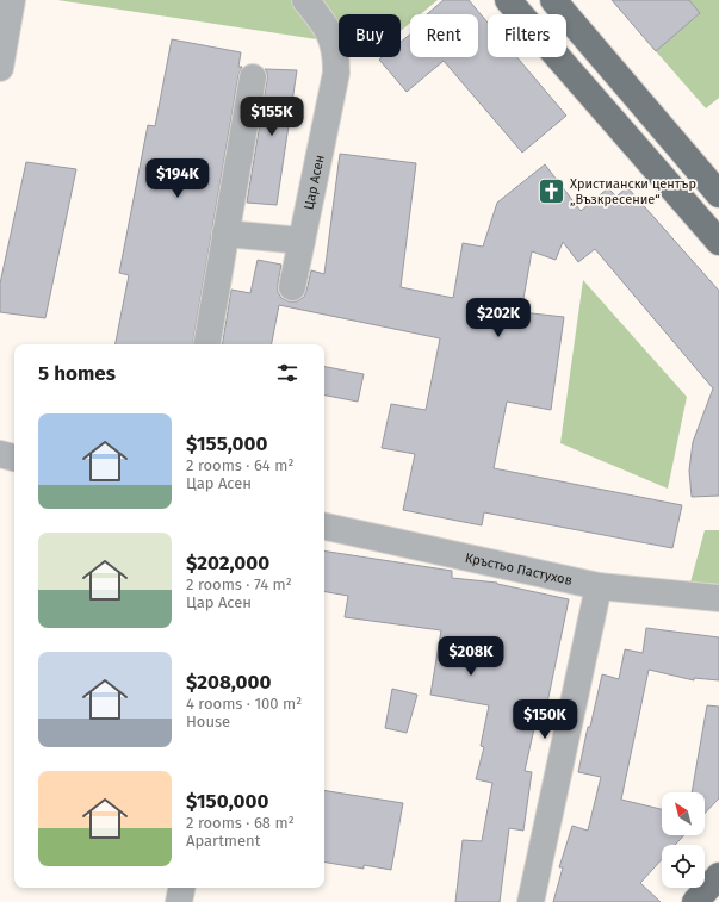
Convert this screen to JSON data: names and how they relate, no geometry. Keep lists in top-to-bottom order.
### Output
{
  "streets": {
    "street": ["Цар Асен", "Кръстьо Пастухов"]
  },
  "places": {
    "church": ["Христиански център „Възкресение“"]
  },
  "north": "top left",
  "page": {
    "chip": ["Buy", "Rent", "Filters"],
    "price": [
      "$155K",
      "$194K",
      "$202K",
      "$208K",
      "$150K"
    ],
    "heading": "5 homes",
    "list": [
      {
        "name": "$155,000",
        "note": "2 rooms · 64 m² · Цар Асен"
      },
      {
        "name": "$202,000",
        "note": "2 rooms · 74 m² · Цар Асен"
      },
      {
        "name": "$208,000",
        "note": "4 rooms · 100 m² · House"
      },
      {
        "name": "$150,000",
        "note": "2 rooms · 68 m² · Apartment"
      }
    ]
  }
}
